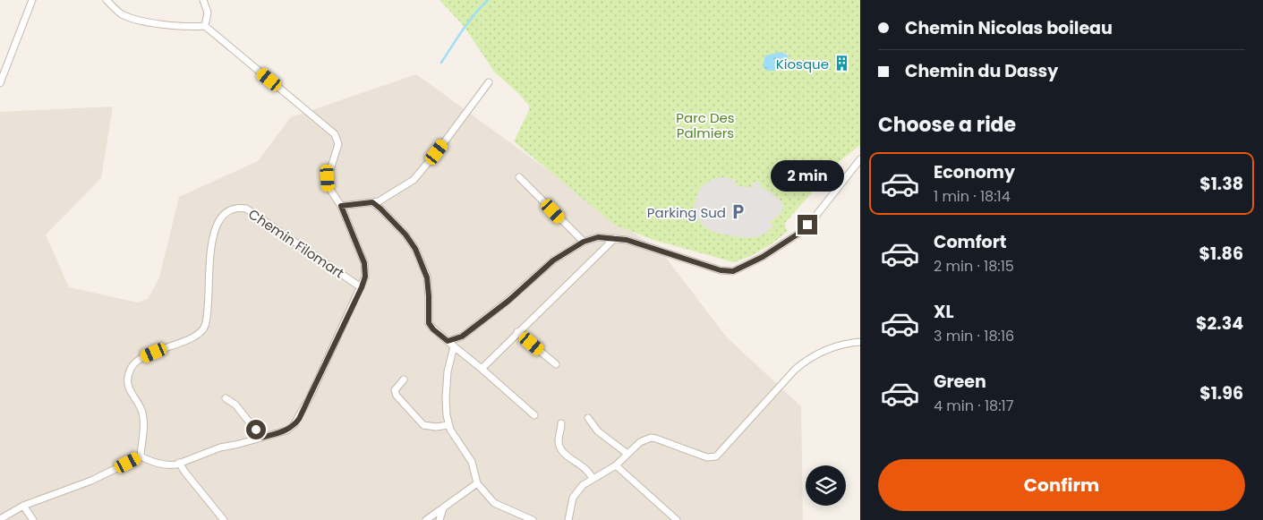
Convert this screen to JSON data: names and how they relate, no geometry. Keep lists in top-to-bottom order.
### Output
{
  "streets": {
    "street": ["Chemin Filomart"]
  },
  "parks": ["Parc Des Palmiers"],
  "places": {
    "building": ["Kiosque"],
    "parking": ["Parking Sud"]
  },
  "page": {
    "banner": ["Chemin Nicolas boileau", "Chemin du Dassy"],
    "heading": "Choose a ride",
    "list": [
      {
        "name": "Economy",
        "note": "1 min · 18:14",
        "value": "$1.38"
      },
      {
        "name": "Comfort",
        "note": "2 min · 18:15",
        "value": "$1.86"
      },
      {
        "name": "XL",
        "note": "3 min · 18:16",
        "value": "$2.34"
      },
      {
        "name": "Green",
        "note": "4 min · 18:17",
        "value": "$1.96"
      }
    ],
    "bubble": "2 min",
    "buttons": "Confirm"
  }
}
